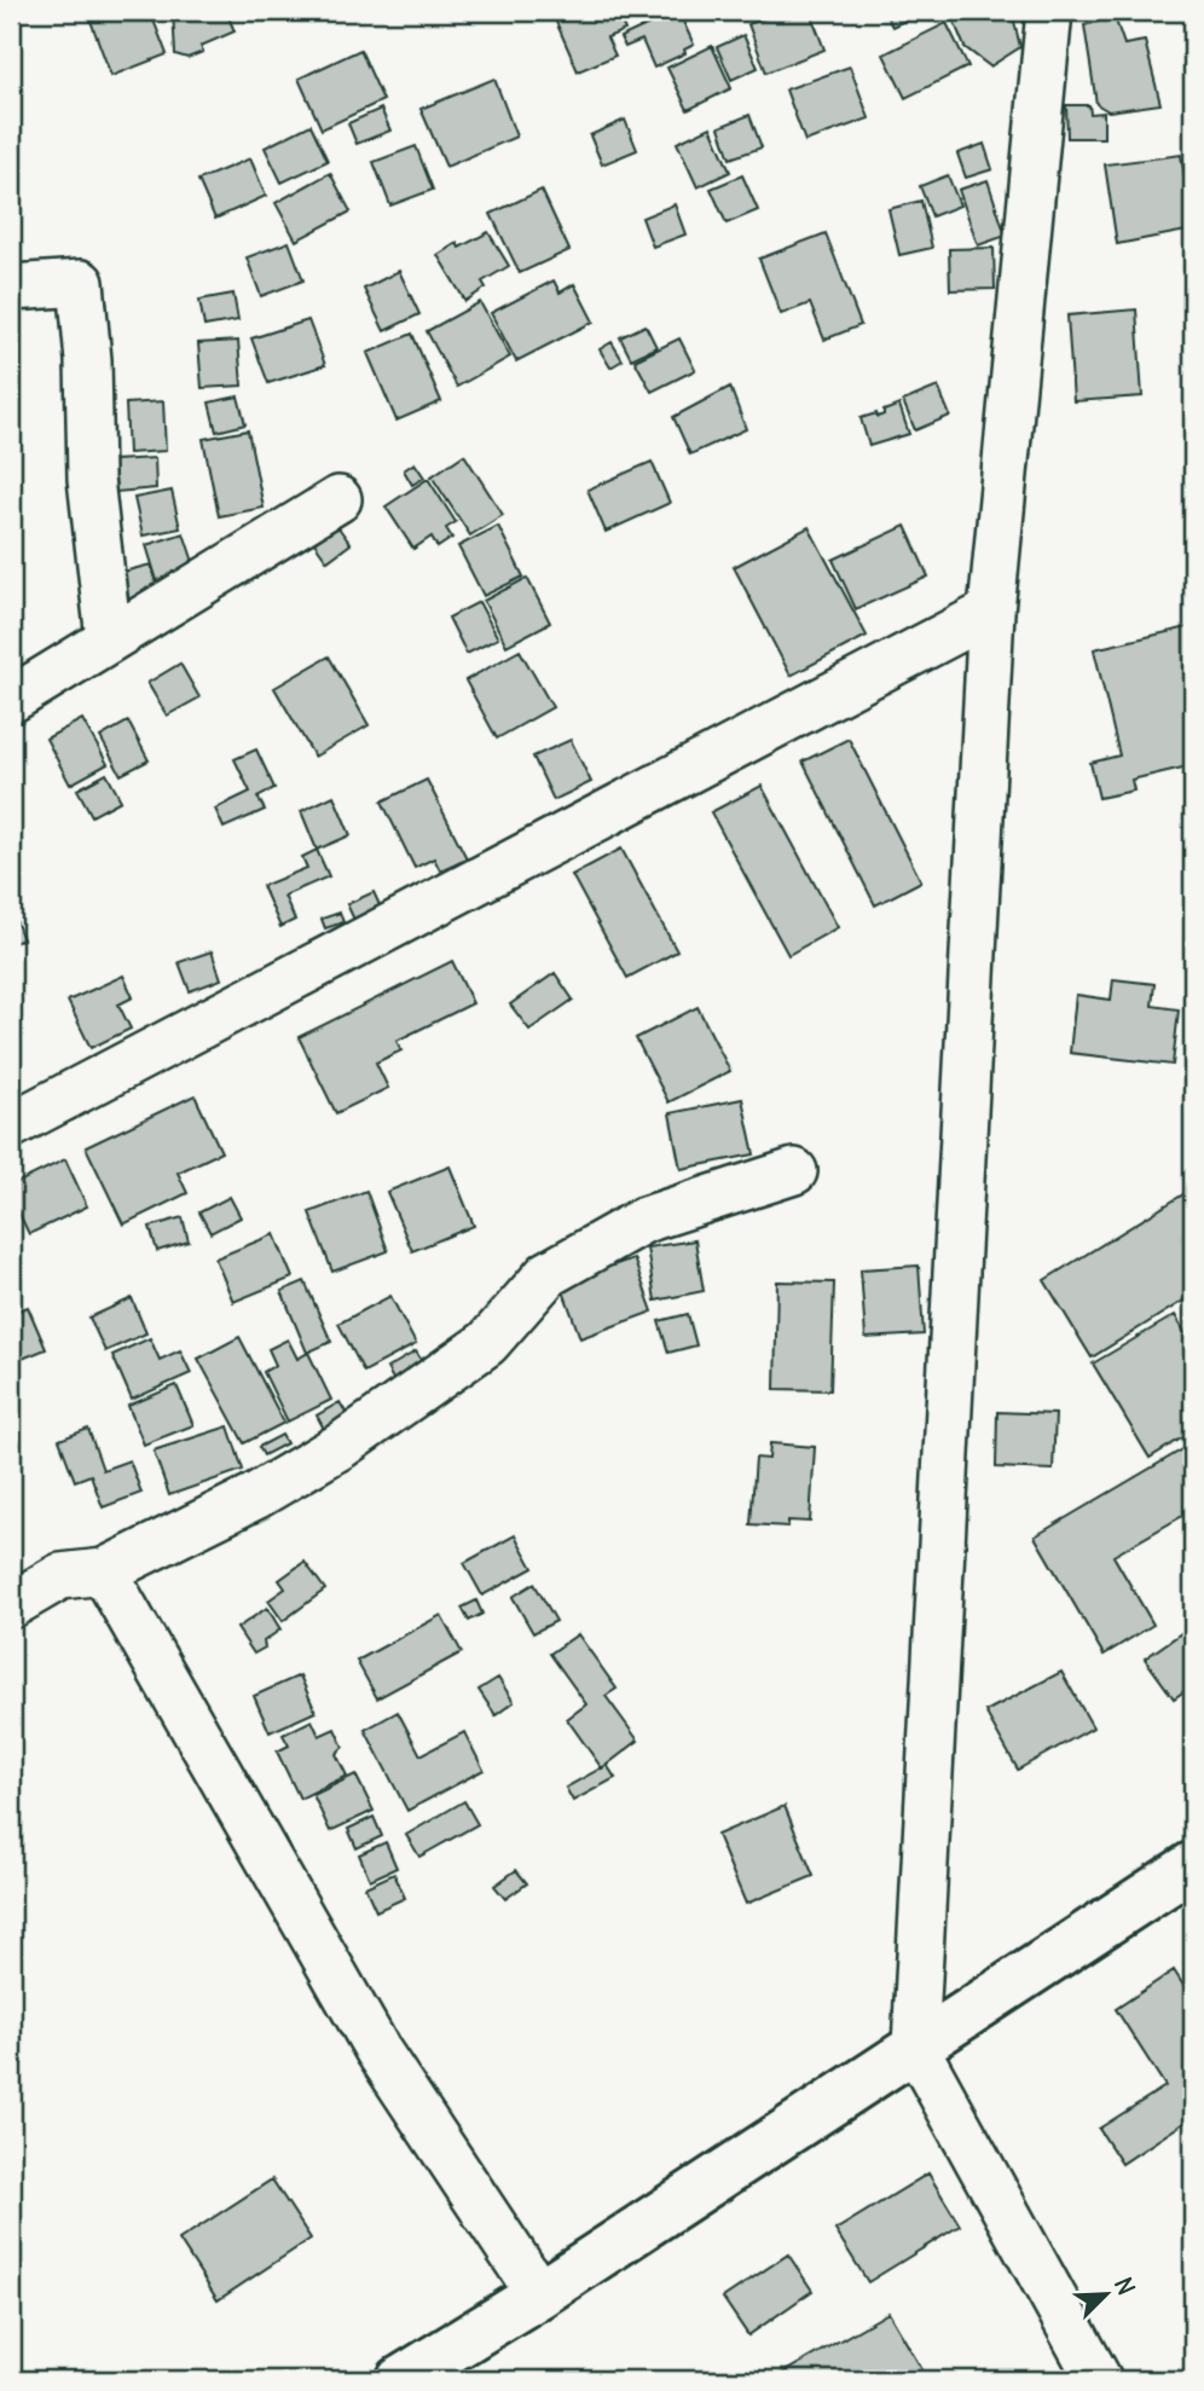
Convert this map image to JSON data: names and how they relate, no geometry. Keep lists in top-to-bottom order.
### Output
{
  "north": "top right"
}
